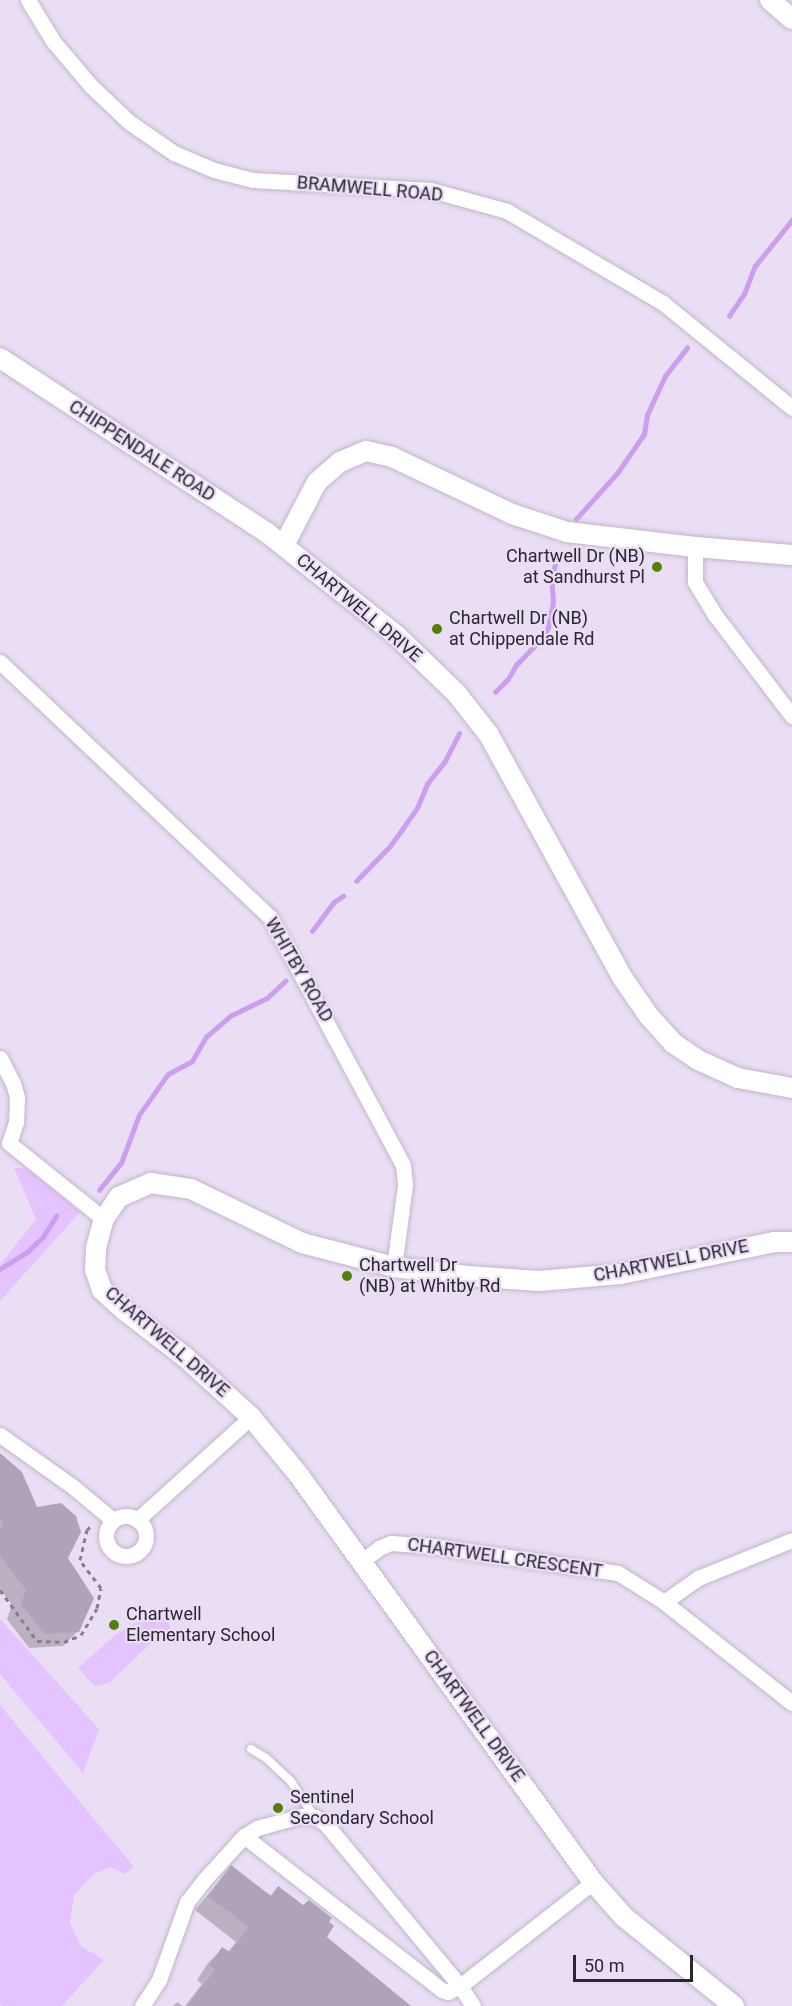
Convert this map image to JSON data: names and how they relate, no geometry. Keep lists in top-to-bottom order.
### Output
{
  "streets": {
    "street": [
      "BRAMWELL ROAD",
      "CHIPPENDALE ROAD",
      "CHARTWELL DRIVE",
      "WHITBY ROAD",
      "CHARTWELL CRESCENT"
    ]
  },
  "crossings": [
    ["CHIPPENDALE ROAD", "CHARTWELL DRIVE"],
    ["CHARTWELL DRIVE", "WHITBY ROAD"],
    ["CHARTWELL DRIVE", "CHARTWELL CRESCENT"]
  ],
  "places": [
    "Chartwell Dr (NB) at Sandhurst Pl",
    "Chartwell Dr (NB) at Chippendale Rd",
    "Chartwell Dr (NB) at Whitby Rd",
    "Chartwell Elementary School",
    "Sentinel Secondary School"
  ],
  "scale_bar": "50 m"
}
